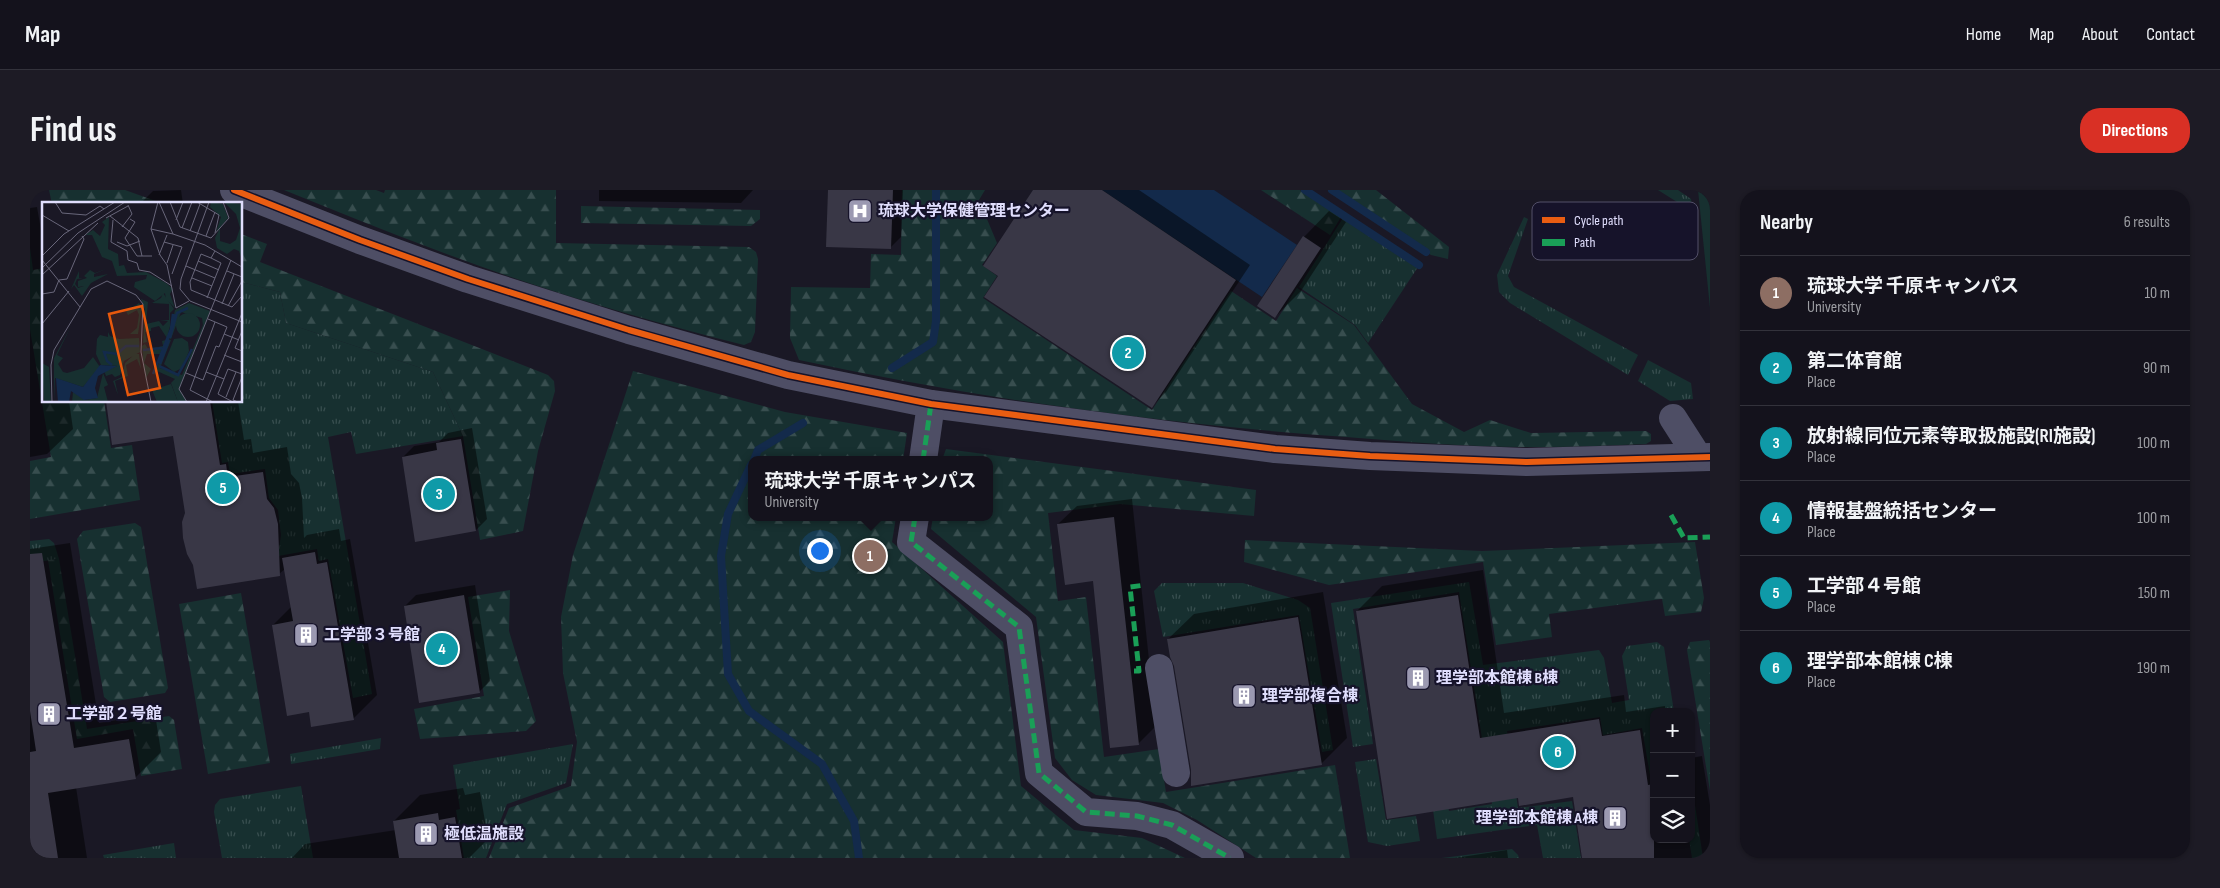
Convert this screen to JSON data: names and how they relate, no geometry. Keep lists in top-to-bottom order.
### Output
{
  "places": {
    "hospital": ["琉球大学保健管理センター"],
    "building": [
      "工学部３号館",
      "理学部本館棟 B棟",
      "理学部複合棟",
      "工学部２号館",
      "理学部本館棟 A棟",
      "極低温施設"
    ]
  },
  "legend": ["Cycle path", "Path"],
  "page": {
    "header": "Map",
    "nav": [
      "Home",
      "Map",
      "About",
      "Contact"
    ],
    "buttons": "Directions",
    "title": "Find us",
    "heading": ["Nearby", "6 results"],
    "list": [
      {
        "mark": "1",
        "name": "琉球大学 千原キャンパス",
        "note": "University",
        "value": "10 m"
      },
      {
        "mark": "2",
        "name": "第二体育館",
        "note": "Place",
        "value": "90 m"
      },
      {
        "mark": "3",
        "name": "放射線同位元素等取扱施設(RI施設)",
        "note": "Place",
        "value": "100 m"
      },
      {
        "mark": "4",
        "name": "情報基盤統括センター",
        "note": "Place",
        "value": "100 m"
      },
      {
        "mark": "5",
        "name": "工学部４号館",
        "note": "Place",
        "value": "150 m"
      },
      {
        "mark": "6",
        "name": "理学部本館棟 C棟",
        "note": "Place",
        "value": "190 m"
      }
    ],
    "pins": [
      "2",
      "5",
      "3",
      "1",
      "4",
      "6"
    ],
    "popup": ["琉球大学 千原キャンパス", "University"],
    "map_buttons": ["+", "−"]
  }
}
